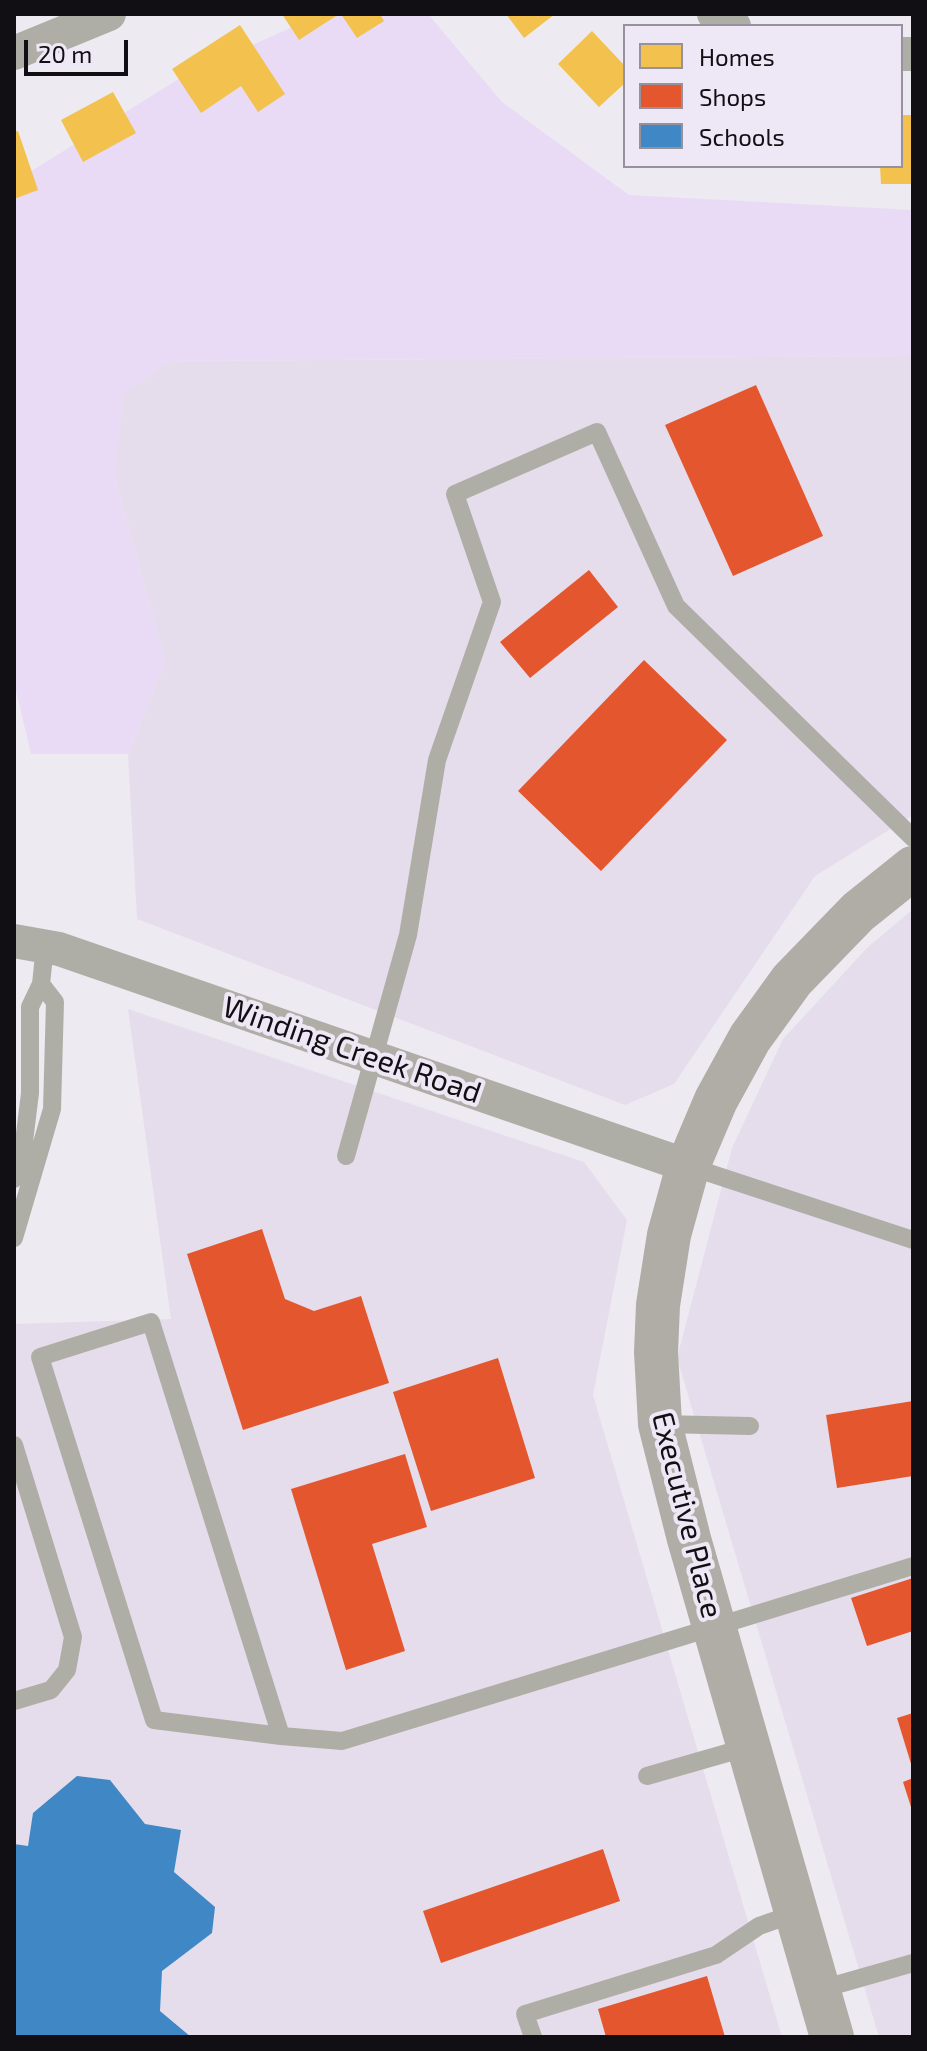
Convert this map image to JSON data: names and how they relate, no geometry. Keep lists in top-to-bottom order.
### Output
{
  "streets": {
    "street": ["Winding Creek Road", "Executive Place"]
  },
  "crossings": [
    ["Winding Creek Road", "Executive Place"]
  ],
  "legend": ["Homes", "Shops", "Schools"],
  "scale_bar": "20 m"
}
